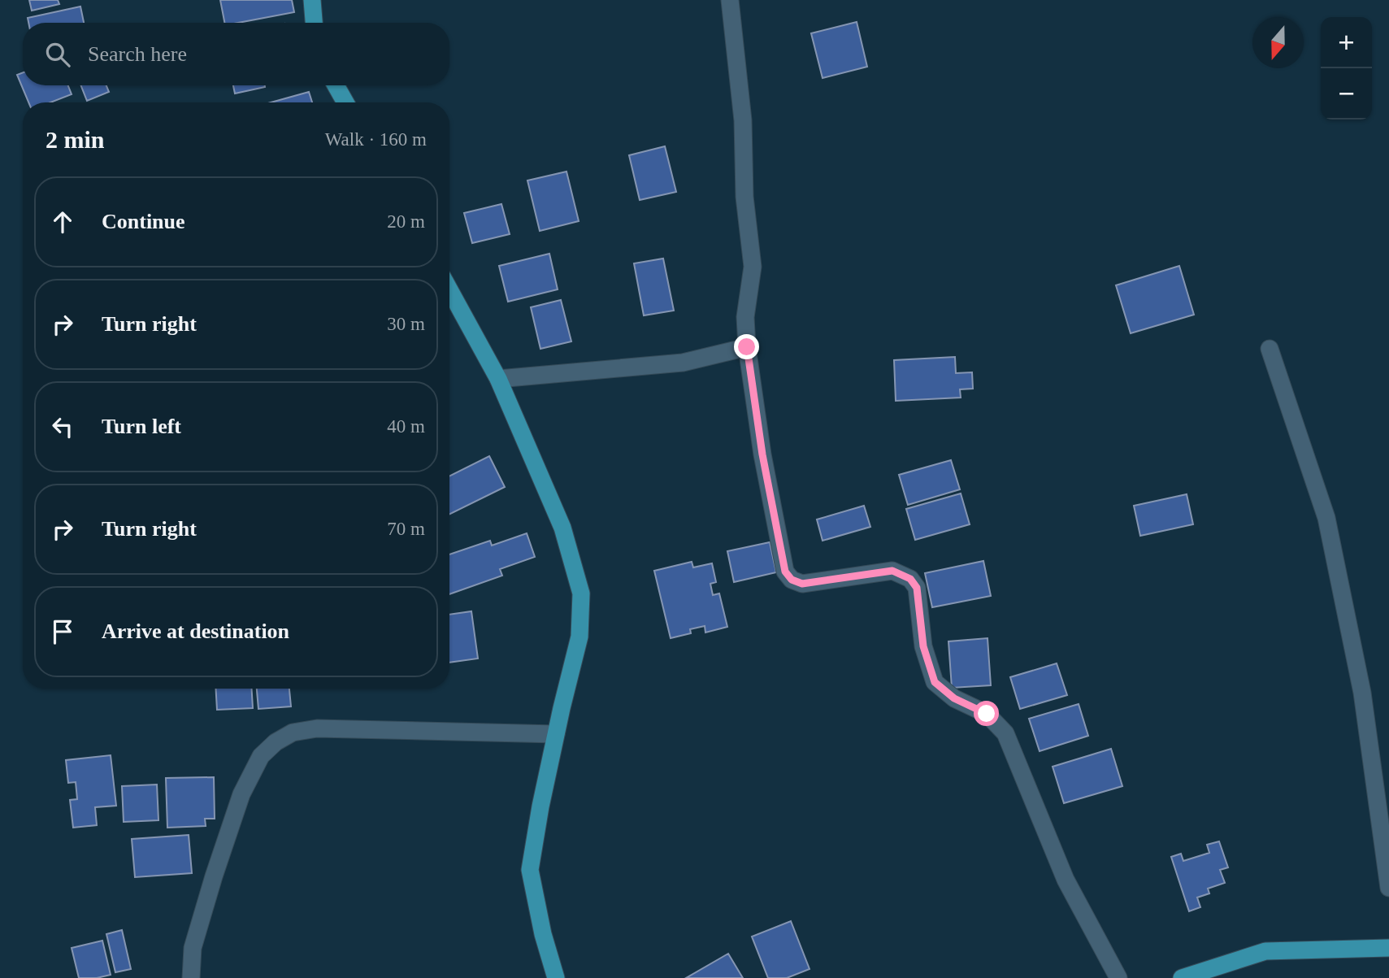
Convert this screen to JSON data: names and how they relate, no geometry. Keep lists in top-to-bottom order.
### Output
{
  "north": "bottom",
  "page": {
    "map_buttons": ["+", "−"],
    "search": "Search here",
    "heading": ["2 min", "Walk · 160 m"],
    "list": [
      ["Continue", "20 m"],
      ["Turn right", "30 m"],
      ["Turn left", "40 m"],
      ["Turn right", "70 m"],
      "Arrive at destination"
    ]
  }
}
